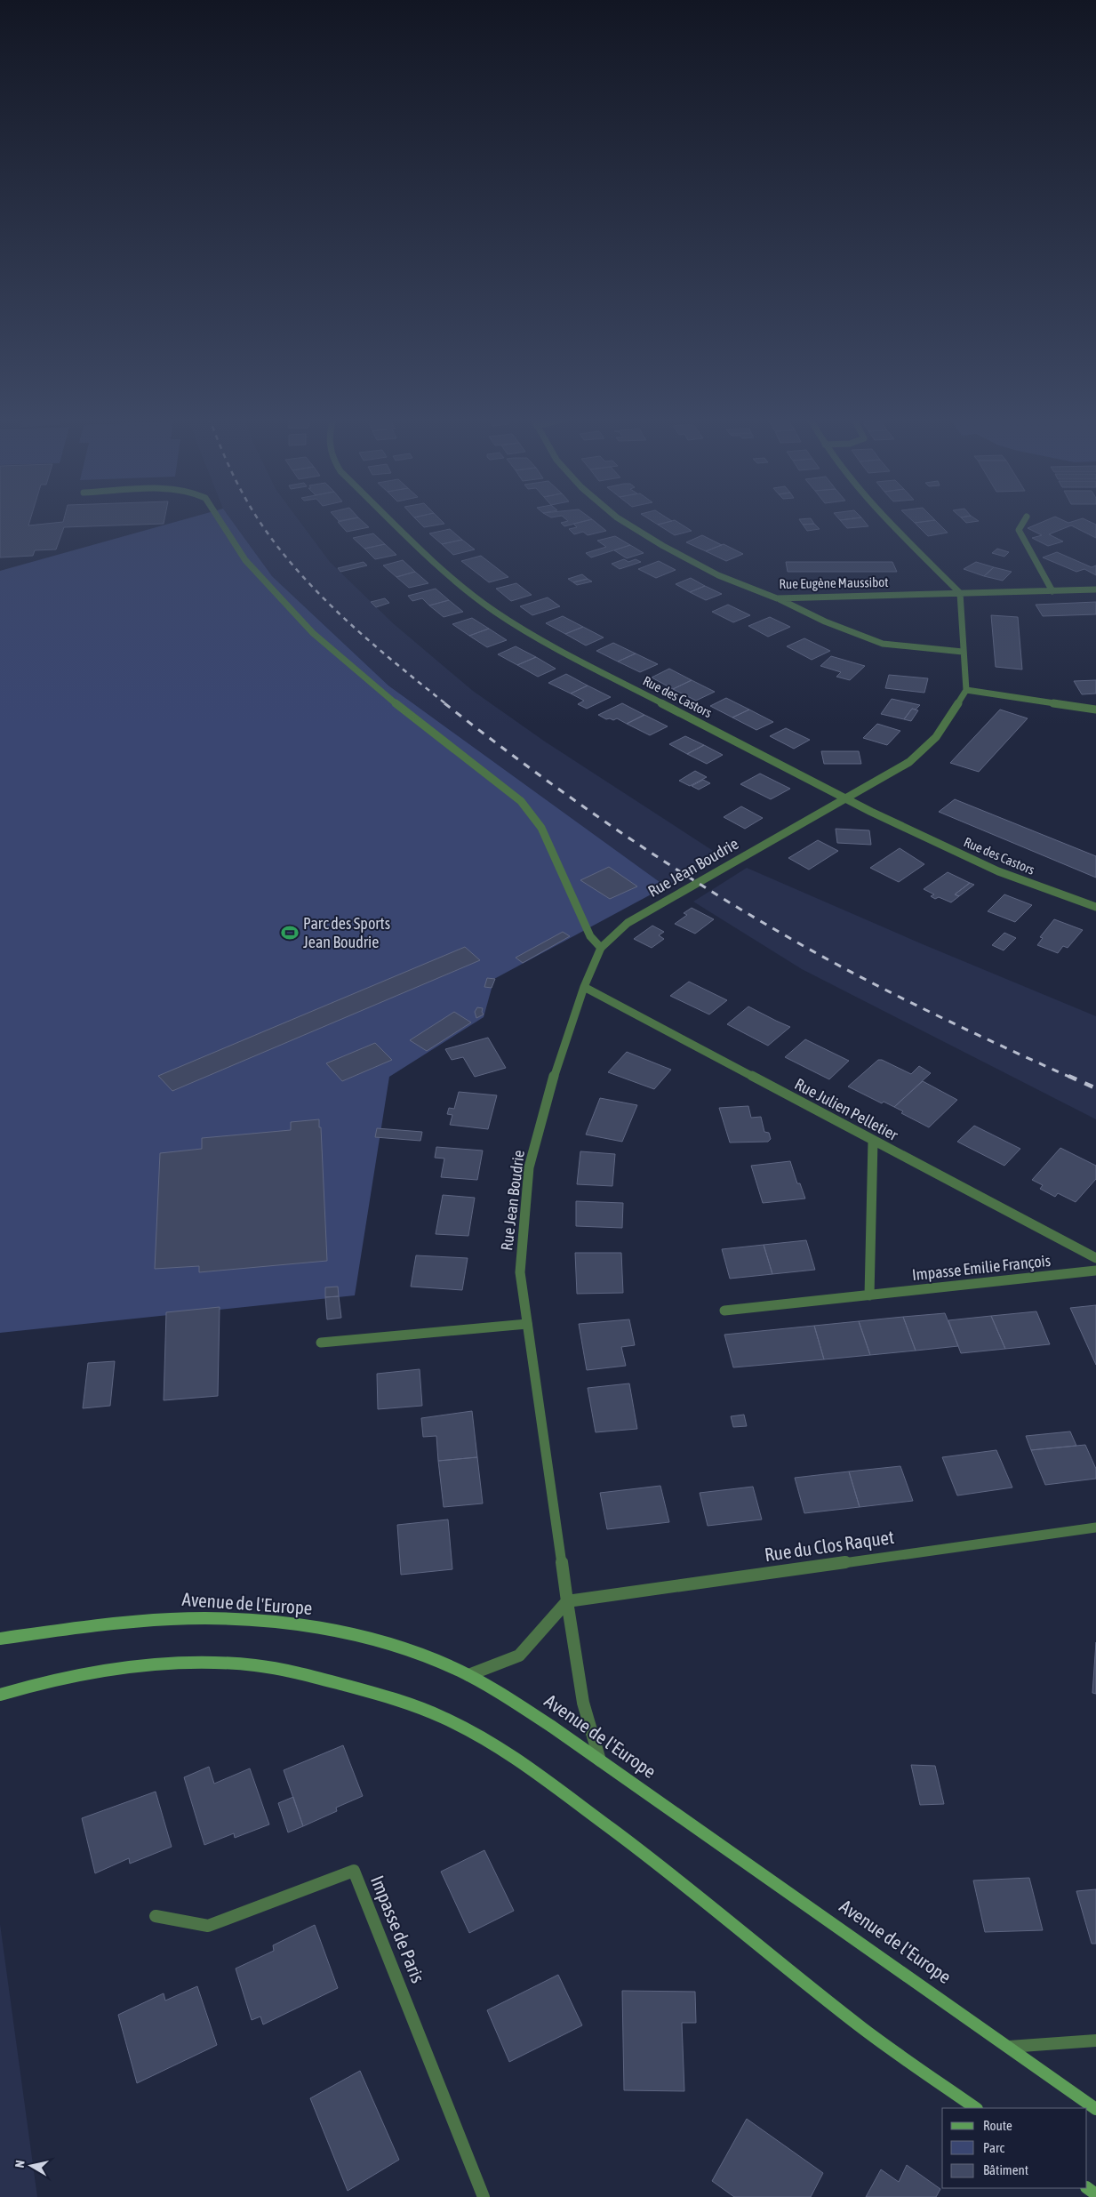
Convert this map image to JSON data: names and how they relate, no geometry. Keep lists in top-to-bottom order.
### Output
{
  "streets": {
    "main road": ["Avenue de l'Europe"],
    "street": [
      "Rue Eugène Maussibot",
      "Rue des Castors",
      "Rue Jean Boudrie",
      "Rue Julien Pelletier",
      "Impasse Emilie François",
      "Rue du Clos Raquet",
      "Impasse de Paris"
    ]
  },
  "crossings": [
    ["Rue des Castors", "Rue Jean Boudrie"],
    ["Rue Jean Boudrie", "Rue Julien Pelletier"],
    ["Rue Jean Boudrie", "Rue du Clos Raquet"],
    ["Rue Jean Boudrie", "Avenue de l'Europe"]
  ],
  "places": {
    "sports": ["Parc des Sports Jean Boudrie"]
  },
  "legend": ["Route", "Parc", "Bâtiment"],
  "north": "left"
}
